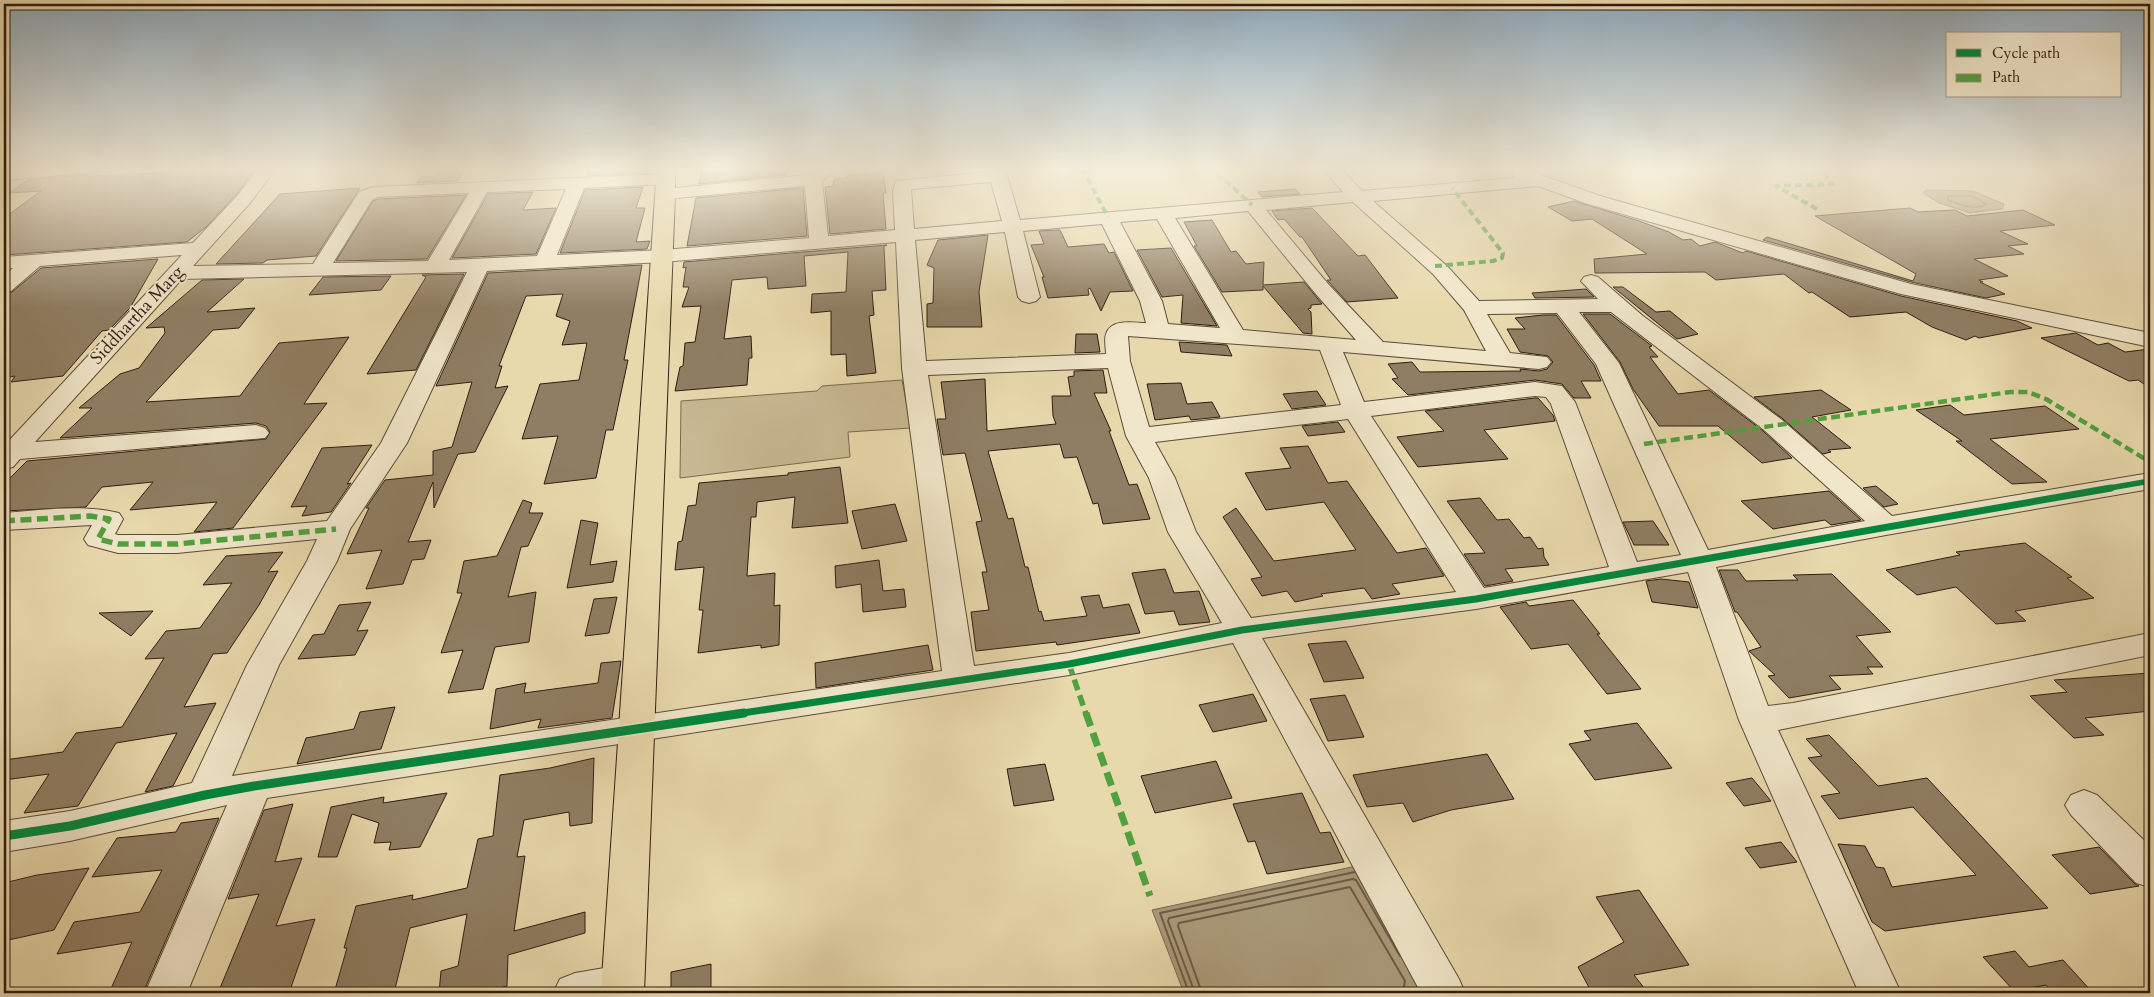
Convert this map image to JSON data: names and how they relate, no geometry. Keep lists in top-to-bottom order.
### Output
{
  "streets": {
    "street": ["Siddhartha Marg"]
  },
  "legend": ["Cycle path", "Path"]
}
